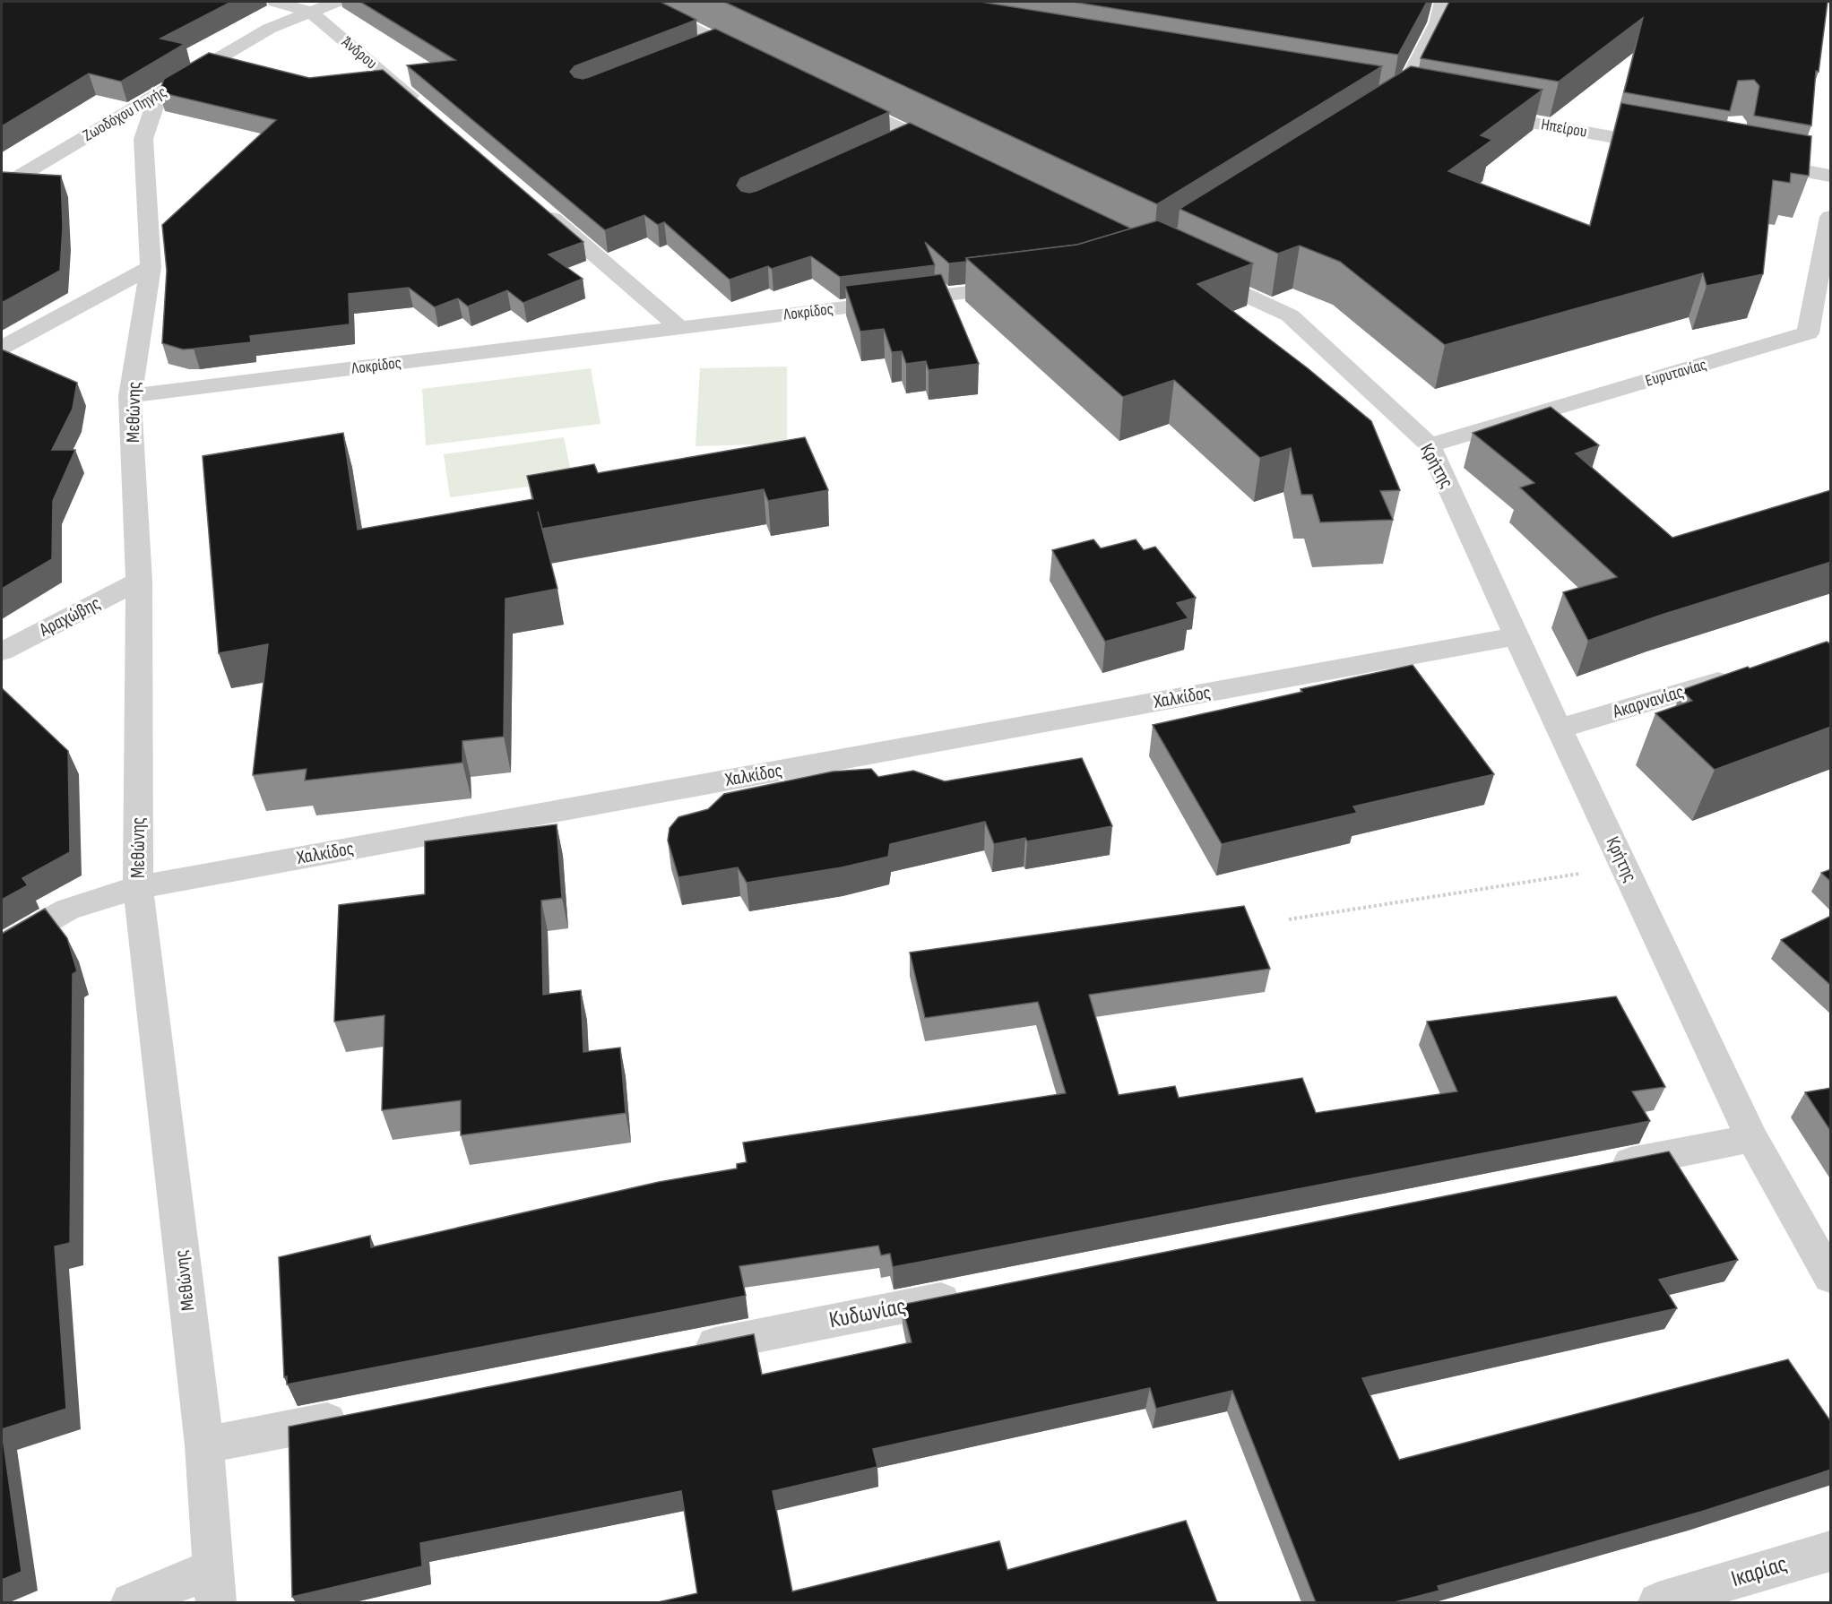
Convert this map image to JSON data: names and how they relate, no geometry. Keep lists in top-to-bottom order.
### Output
{
  "streets": {
    "street": [
      "Άνδρου",
      "Ζωοδόχου Πηγής",
      "Ηπείρου",
      "Λοκρίδος",
      "Ευρυτανίας",
      "Μεθώνης",
      "Κρήτης",
      "Αραχώβης",
      "Χαλκίδος",
      "Ακαρνανίας",
      "Κυδωνίας",
      "Ικαρίας"
    ]
  },
  "crossings": [
    ["Άνδρου", "Ζωοδόχου Πηγής"],
    ["Ζωοδόχου Πηγής", "Μεθώνης"],
    ["Λοκρίδος", "Μεθώνης"],
    ["Ευρυτανίας", "Κρήτης"],
    ["Μεθώνης", "Αραχώβης"],
    ["Μεθώνης", "Χαλκίδος"],
    ["Κρήτης", "Χαλκίδος"],
    ["Κρήτης", "Ακαρνανίας"]
  ]
}
